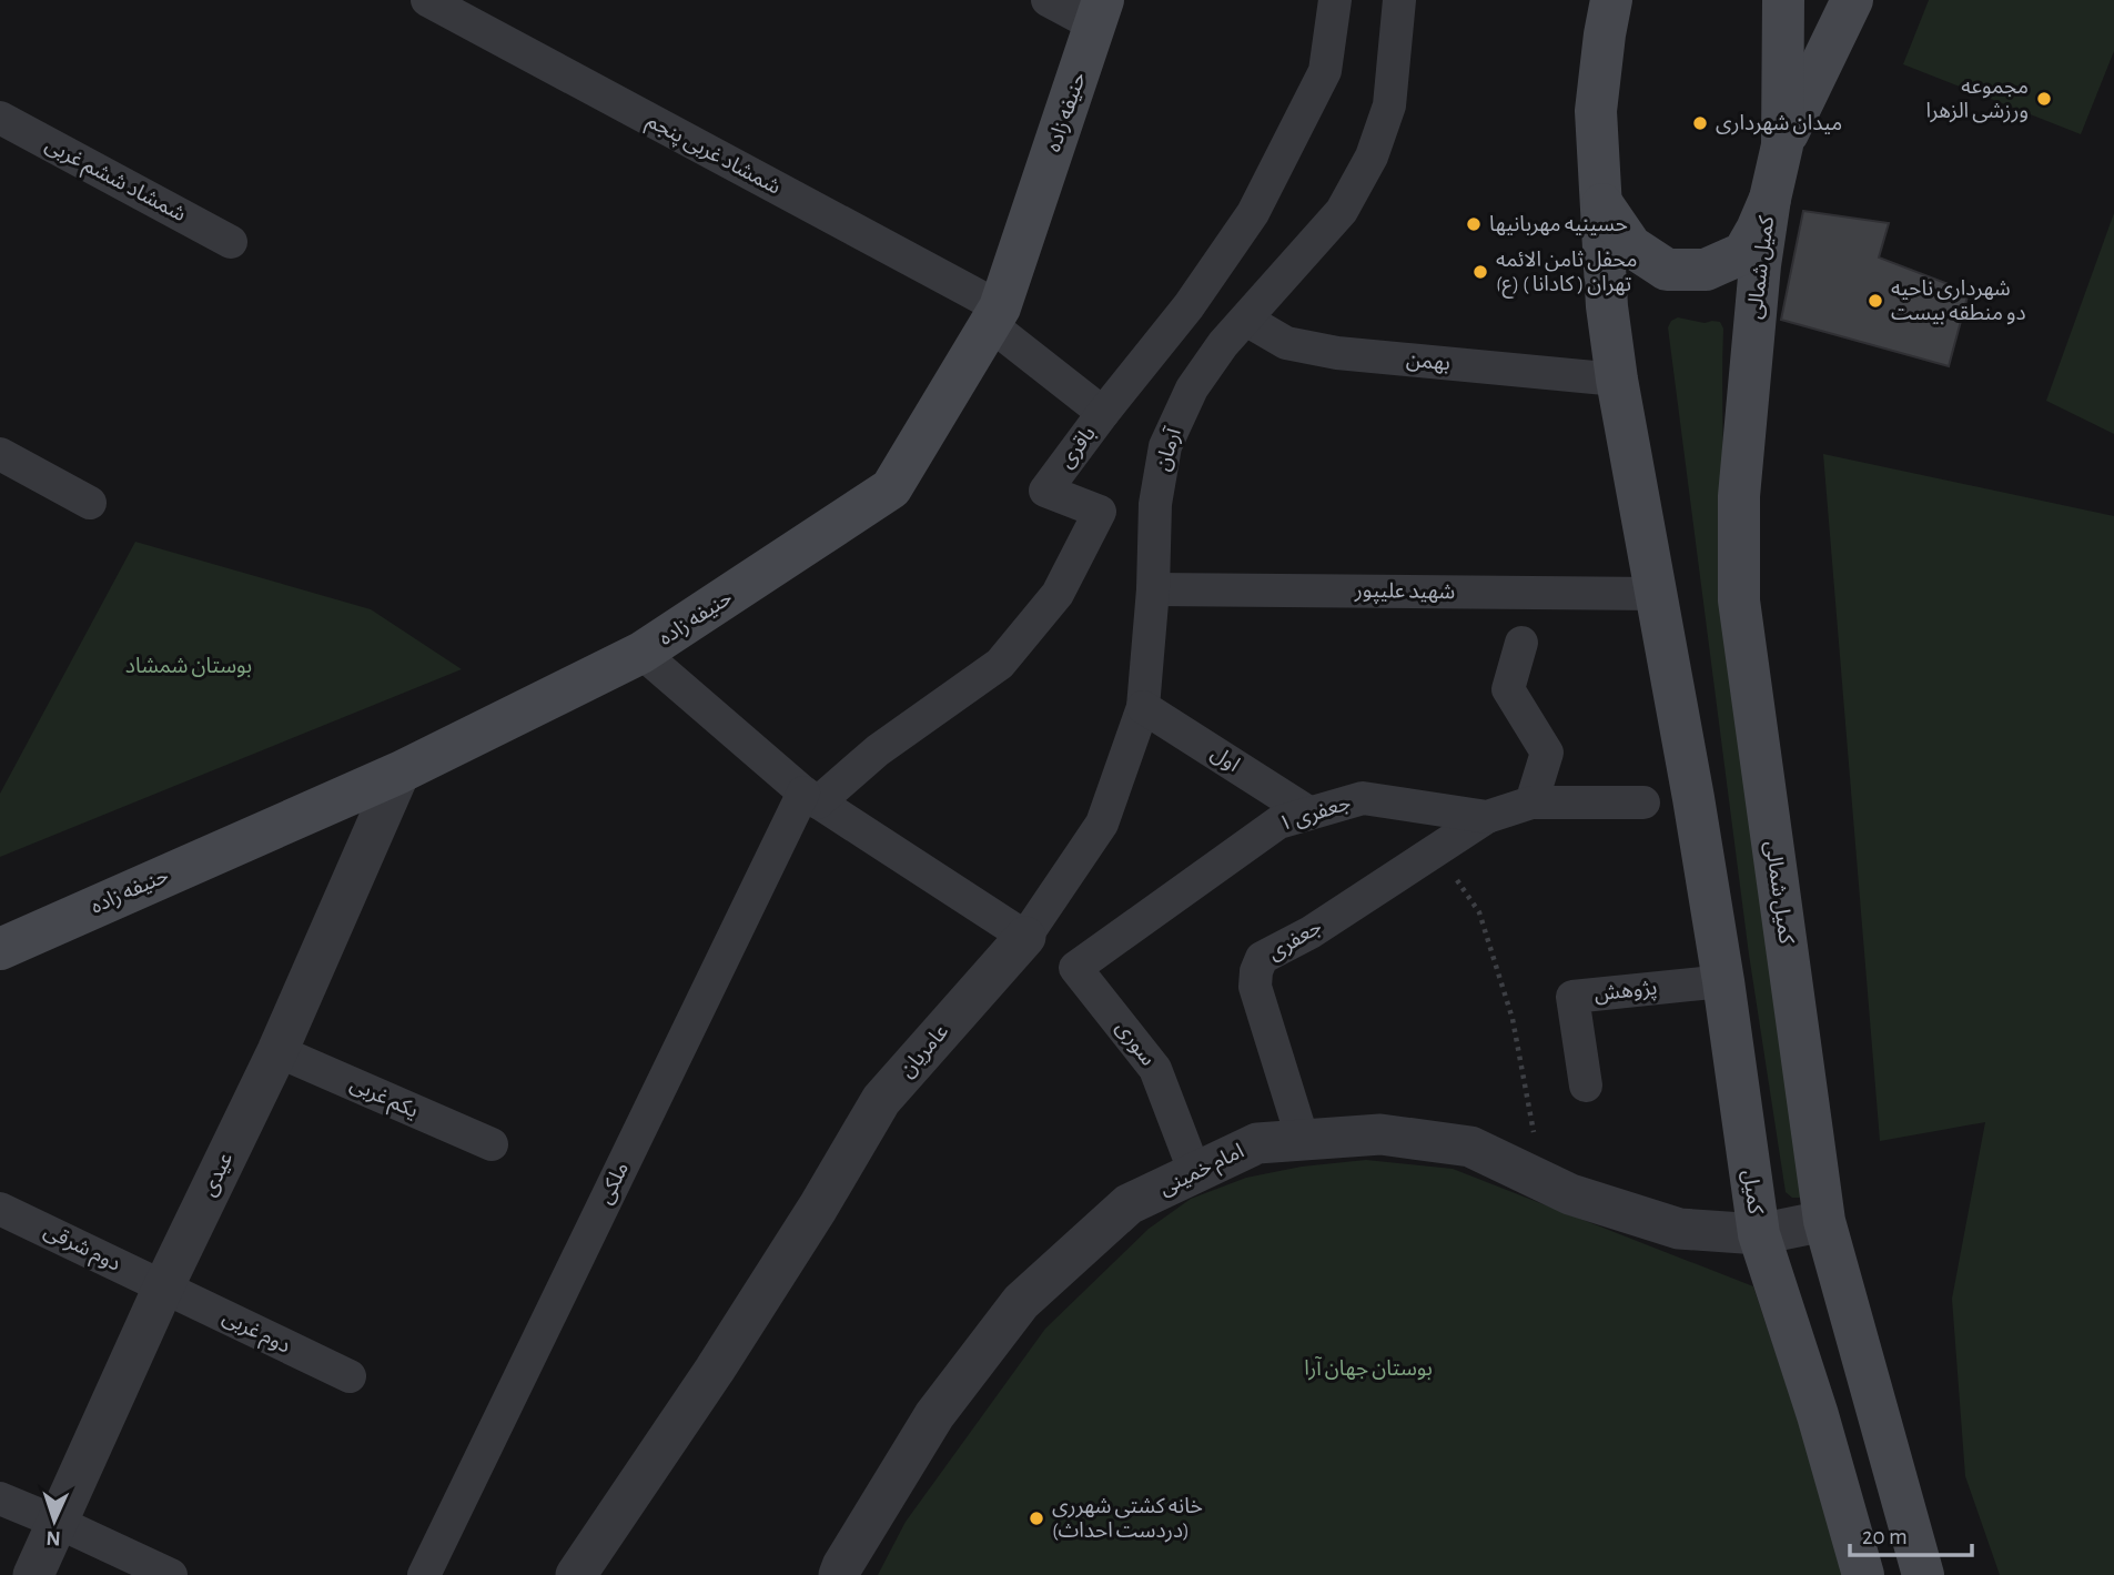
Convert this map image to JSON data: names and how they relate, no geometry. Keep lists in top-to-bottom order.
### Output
{
  "streets": {
    "main road": ["حنیفه زاده", "کمیل شمالی", "کمیل"],
    "street": [
      "شمشاد غربی پنجم",
      "شمشاد ششم غربی",
      "بهمن",
      "باقری",
      "آرمان",
      "شهید علیپور",
      "اول",
      "جعفری ۱",
      "جعفری",
      "پژوهش",
      "سوری",
      "عامریان",
      "یکم غربی",
      "امام خمینی",
      "عیدی",
      "ملکی",
      "دوم شرقی",
      "دوم غربی"
    ]
  },
  "crossings": [
    ["حنیفه زاده", "شمشاد غربی پنجم"],
    ["حنیفه زاده", "عیدی"],
    ["کمیل شمالی", "امام خمینی"],
    ["بهمن", "آرمان"],
    ["باقری", "ملکی"],
    ["آرمان", "شهید علیپور"],
    ["آرمان", "اول"],
    ["آرمان", "عامریان"],
    ["شهید علیپور", "کمیل"],
    ["اول", "جعفری ۱"],
    ["جعفری ۱", "جعفری"],
    ["جعفری ۱", "سوری"],
    ["جعفری", "امام خمینی"],
    ["پژوهش", "کمیل"],
    ["سوری", "امام خمینی"],
    ["یکم غربی", "عیدی"],
    ["امام خمینی", "کمیل"],
    ["عیدی", "دوم شرقی"],
    ["عیدی", "دوم غربی"],
    ["دوم شرقی", "دوم غربی"]
  ],
  "parks": ["بوستان شمشاد", "بوستان جهان آرا"],
  "places": [
    "مجموعه ورزشی الزهرا",
    "میدان شهرداری",
    "حسینیه مهربانیها",
    "محفل ثامن الائمه (ع) تهران ( کادانا )",
    "شهرداری ناحیه دو منطقه بیست",
    "خانه کشتی شهرری (دردست احداث)"
  ],
  "scale_bar": "20 m",
  "north": "bottom"
}
